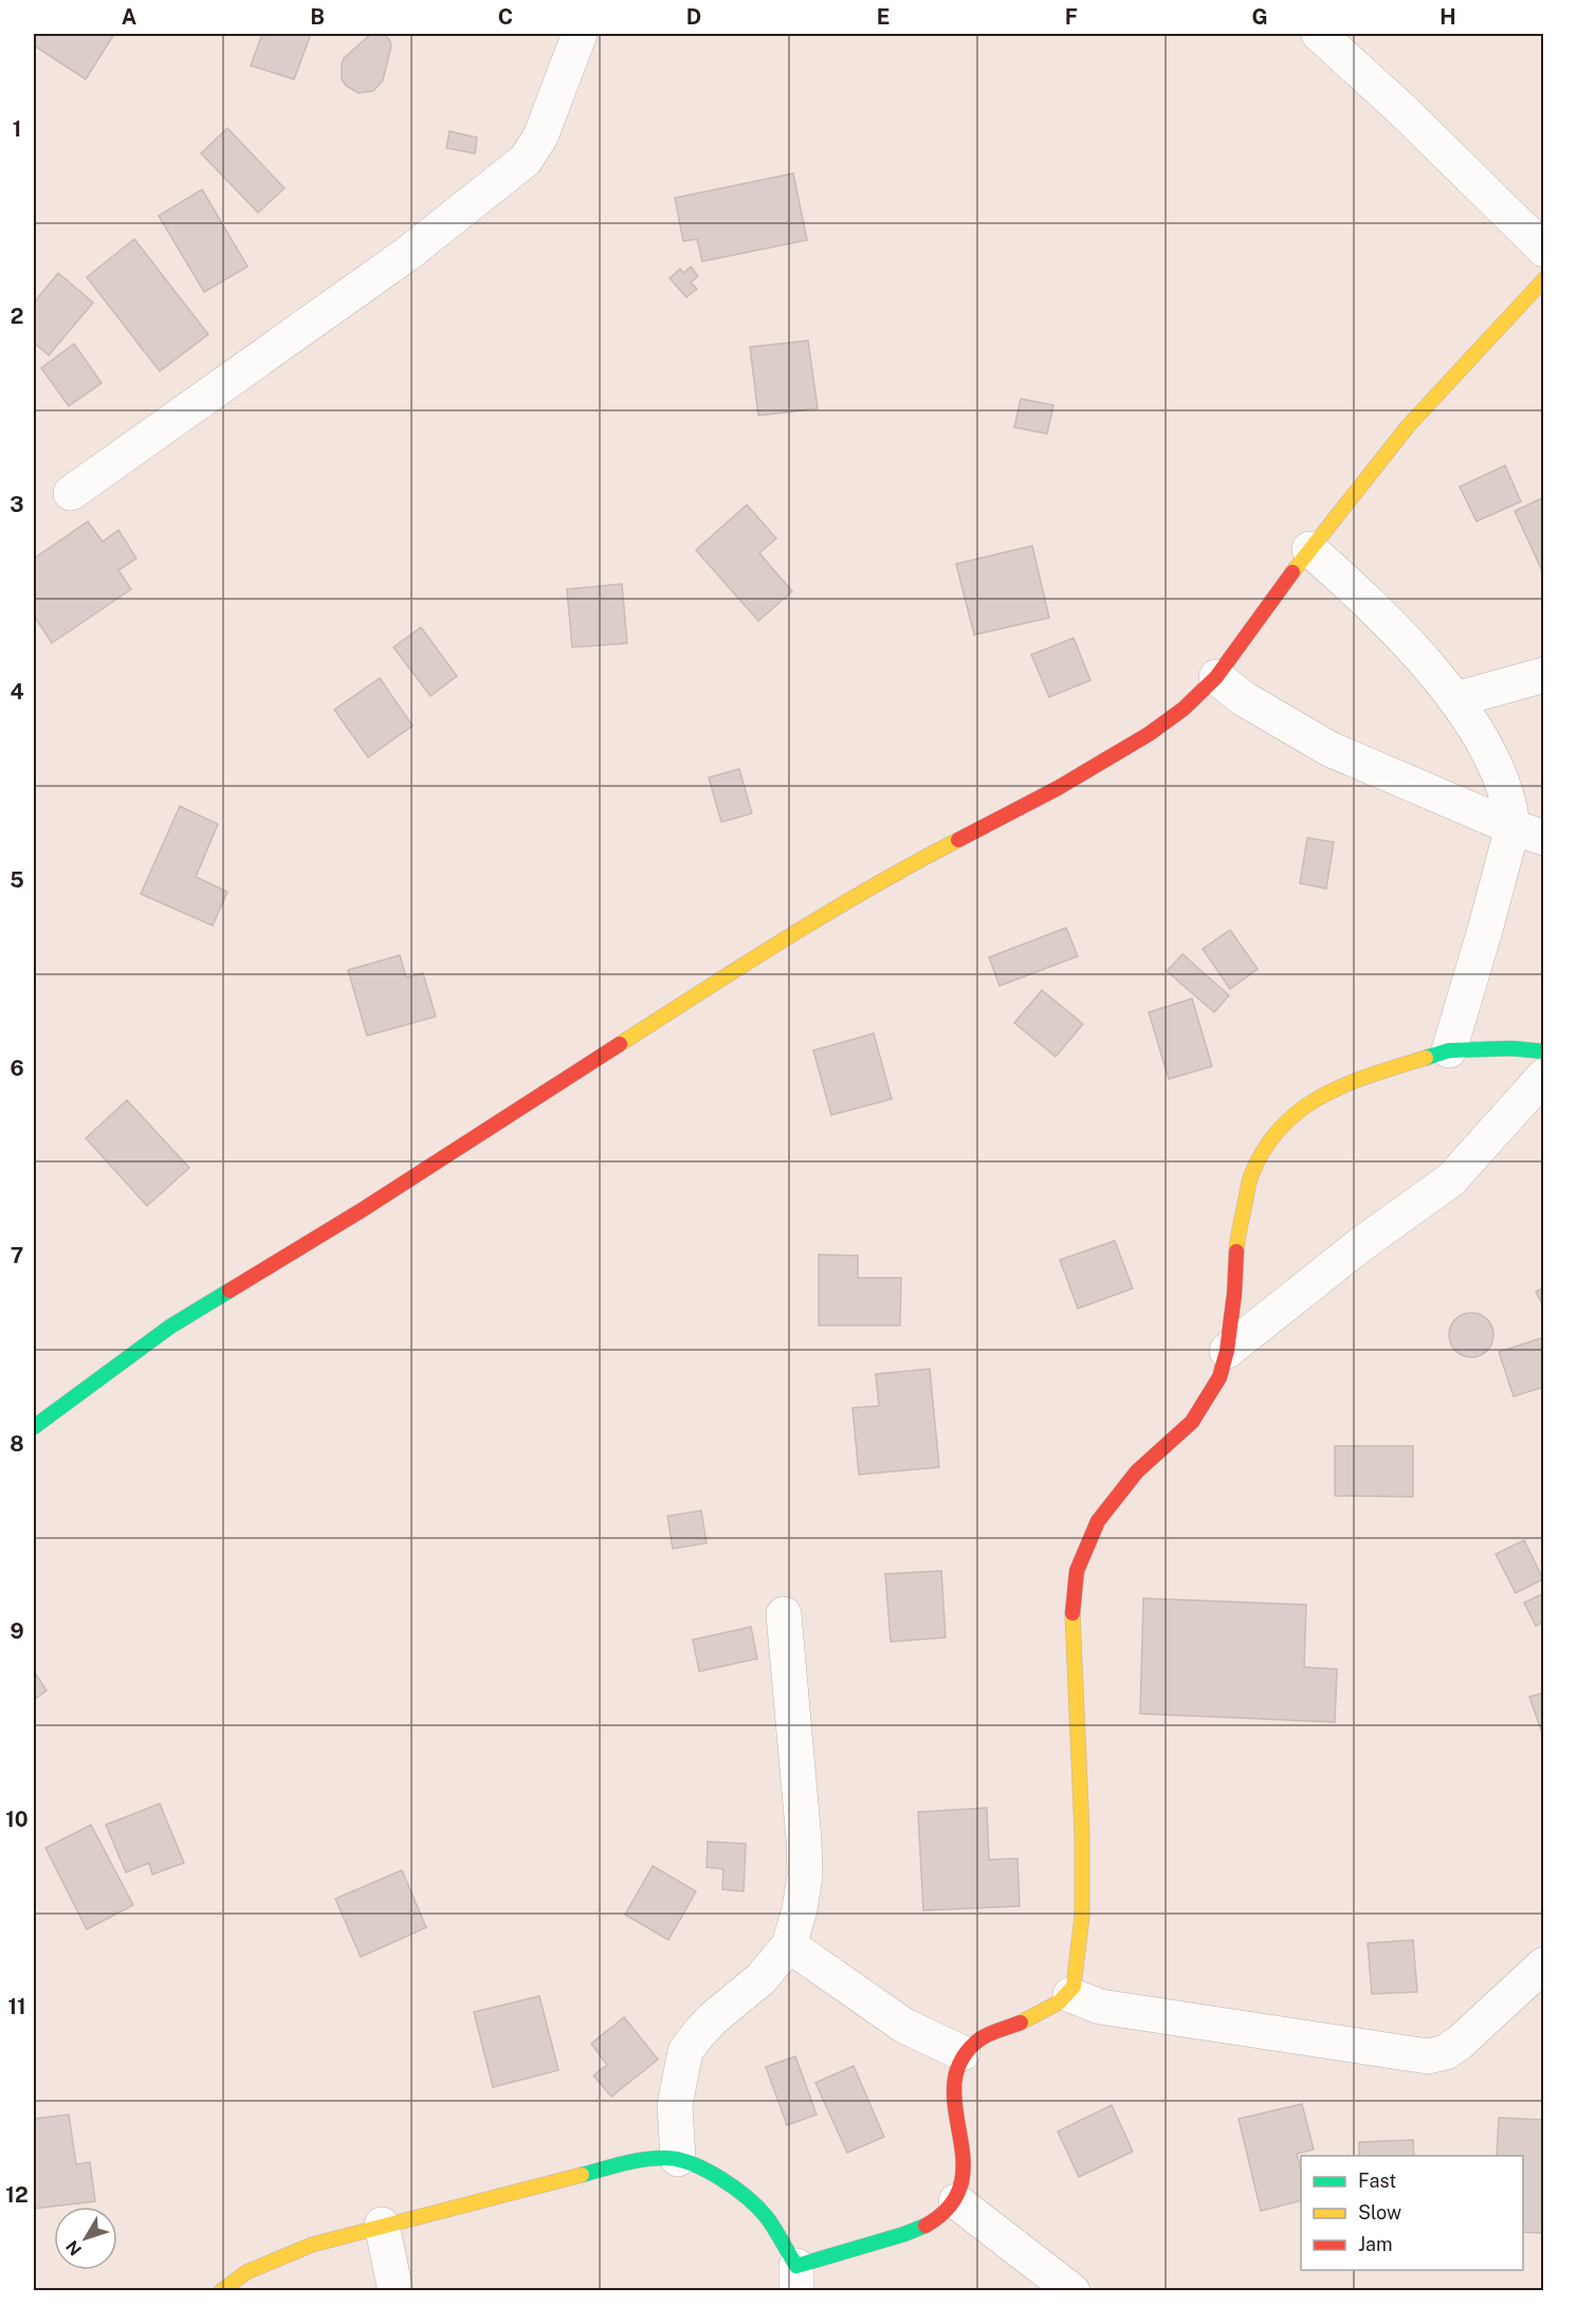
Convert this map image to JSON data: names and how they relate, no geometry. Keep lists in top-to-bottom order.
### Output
{
  "legend": ["Fast", "Slow", "Jam"],
  "north": "bottom left",
  "grid": {
    "columns": [
      "A",
      "B",
      "C",
      "D",
      "E",
      "F",
      "G",
      "H"
    ],
    "rows": [
      "1",
      "2",
      "3",
      "4",
      "5",
      "6",
      "7",
      "8",
      "9",
      "10",
      "11",
      "12"
    ]
  }
}
